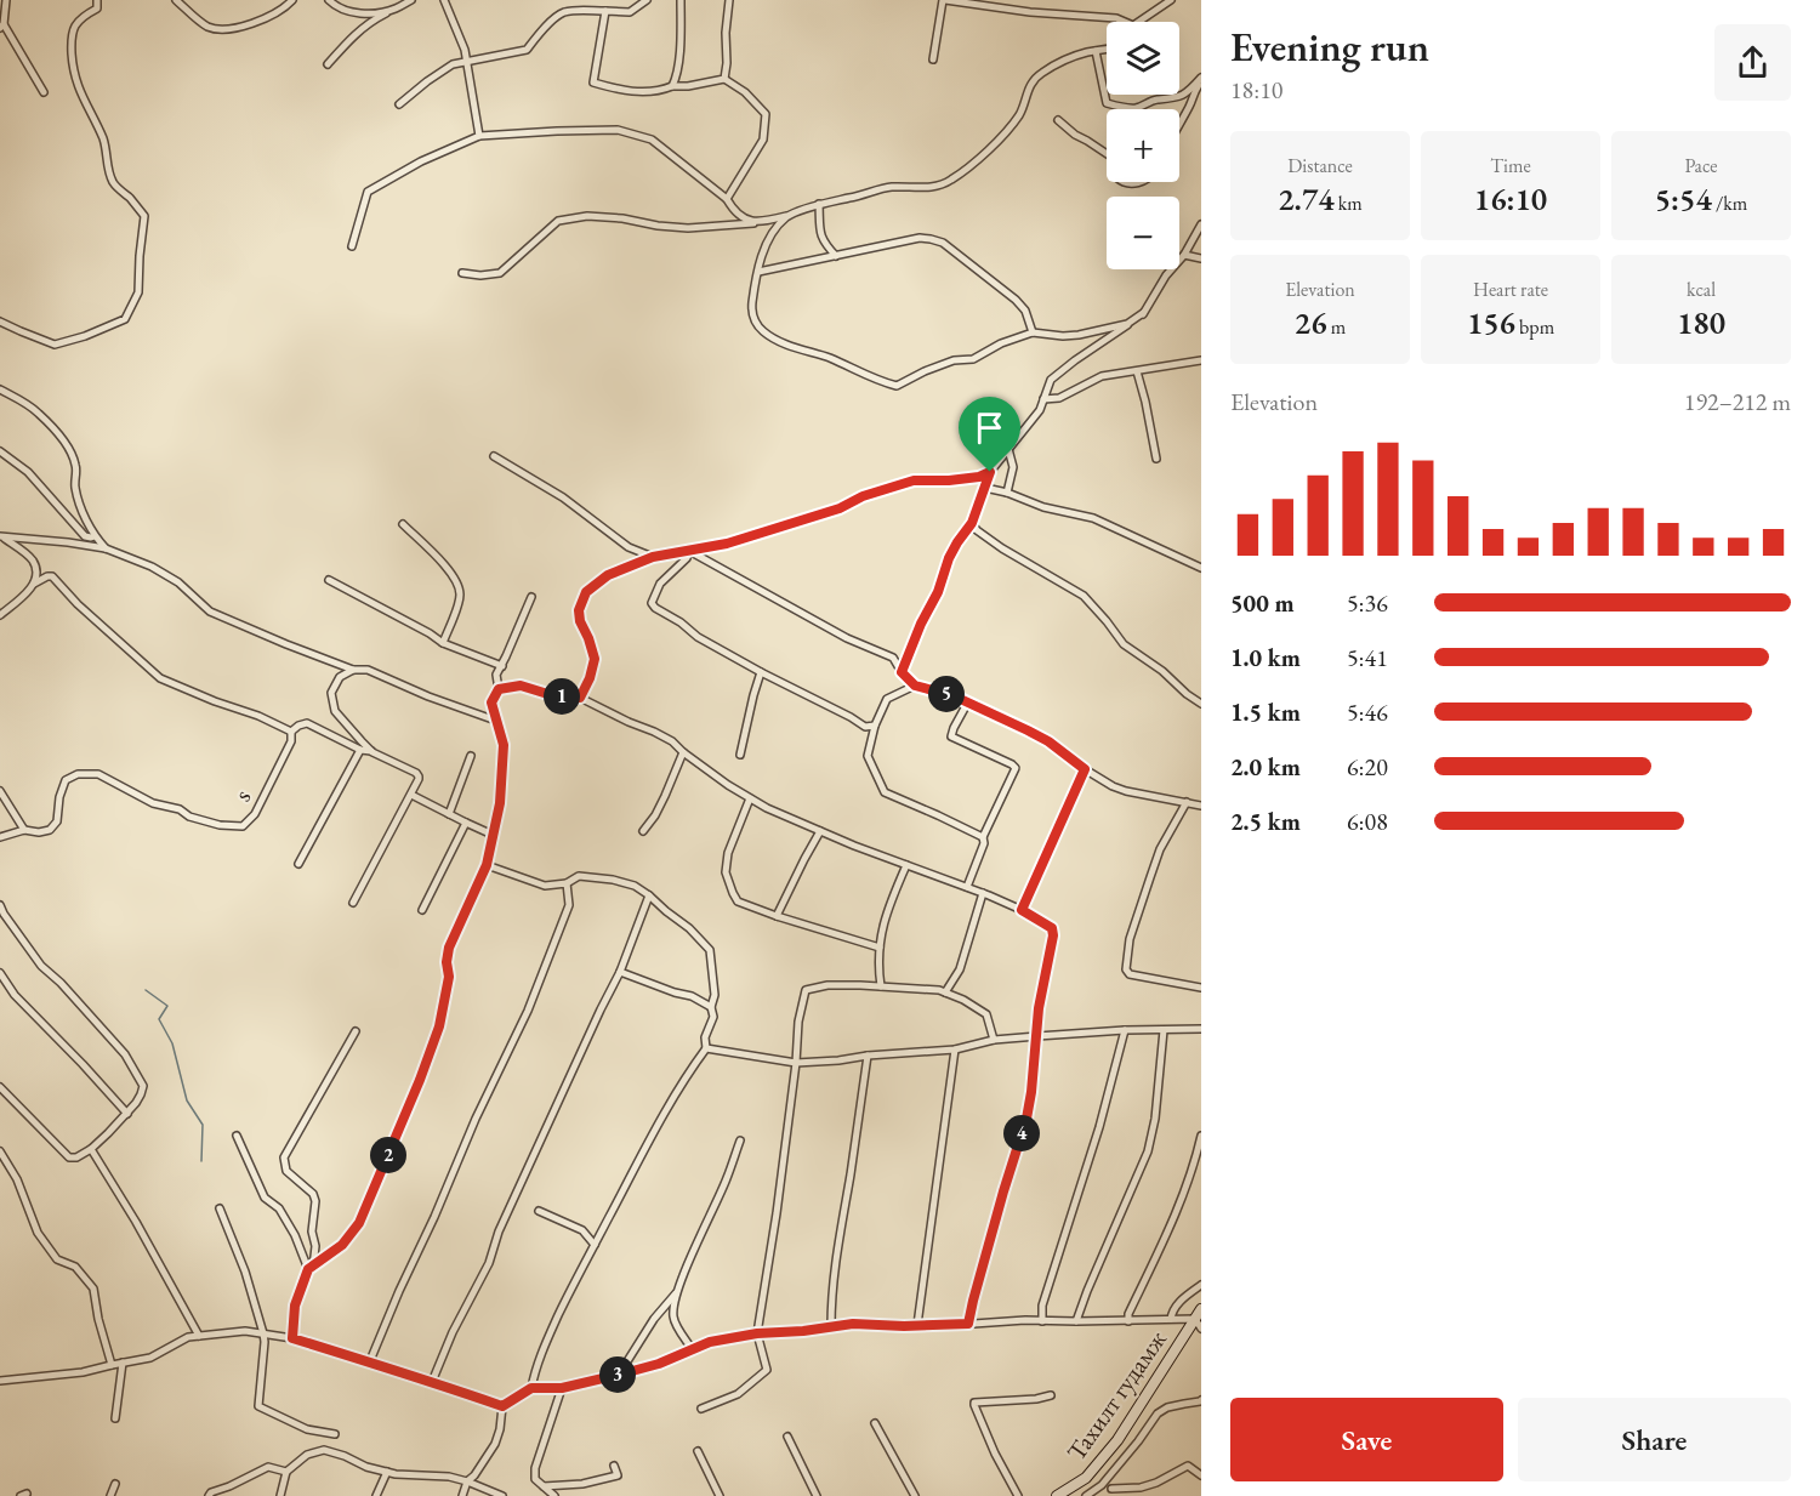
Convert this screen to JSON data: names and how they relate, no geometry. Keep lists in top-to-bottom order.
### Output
{
  "streets": {
    "main road": ["Тахилт гудамж"],
    "street": ["s"]
  },
  "page": {
    "heading": ["Evening run", "18:10"],
    "map_buttons": ["+", "−"],
    "stats": [
      ["Distance", "2.74 km"],
      ["Time", "16:10"],
      ["Pace", "5:54 /km"],
      ["Elevation", "26 m"],
      ["Heart rate", "156 bpm"],
      ["kcal", "180"]
    ],
    "chart": ["Elevation", "192–212 m"],
    "list": [
      {
        "name": "500 m",
        "note": "5:36"
      },
      {
        "name": "1.0 km",
        "note": "5:41"
      },
      {
        "name": "1.5 km",
        "note": "5:46"
      },
      {
        "name": "2.0 km",
        "note": "6:20"
      },
      {
        "name": "2.5 km",
        "note": "6:08"
      }
    ],
    "pins": [
      "5",
      "1",
      "4",
      "2",
      "3"
    ],
    "buttons": ["Save", "Share"]
  }
}
